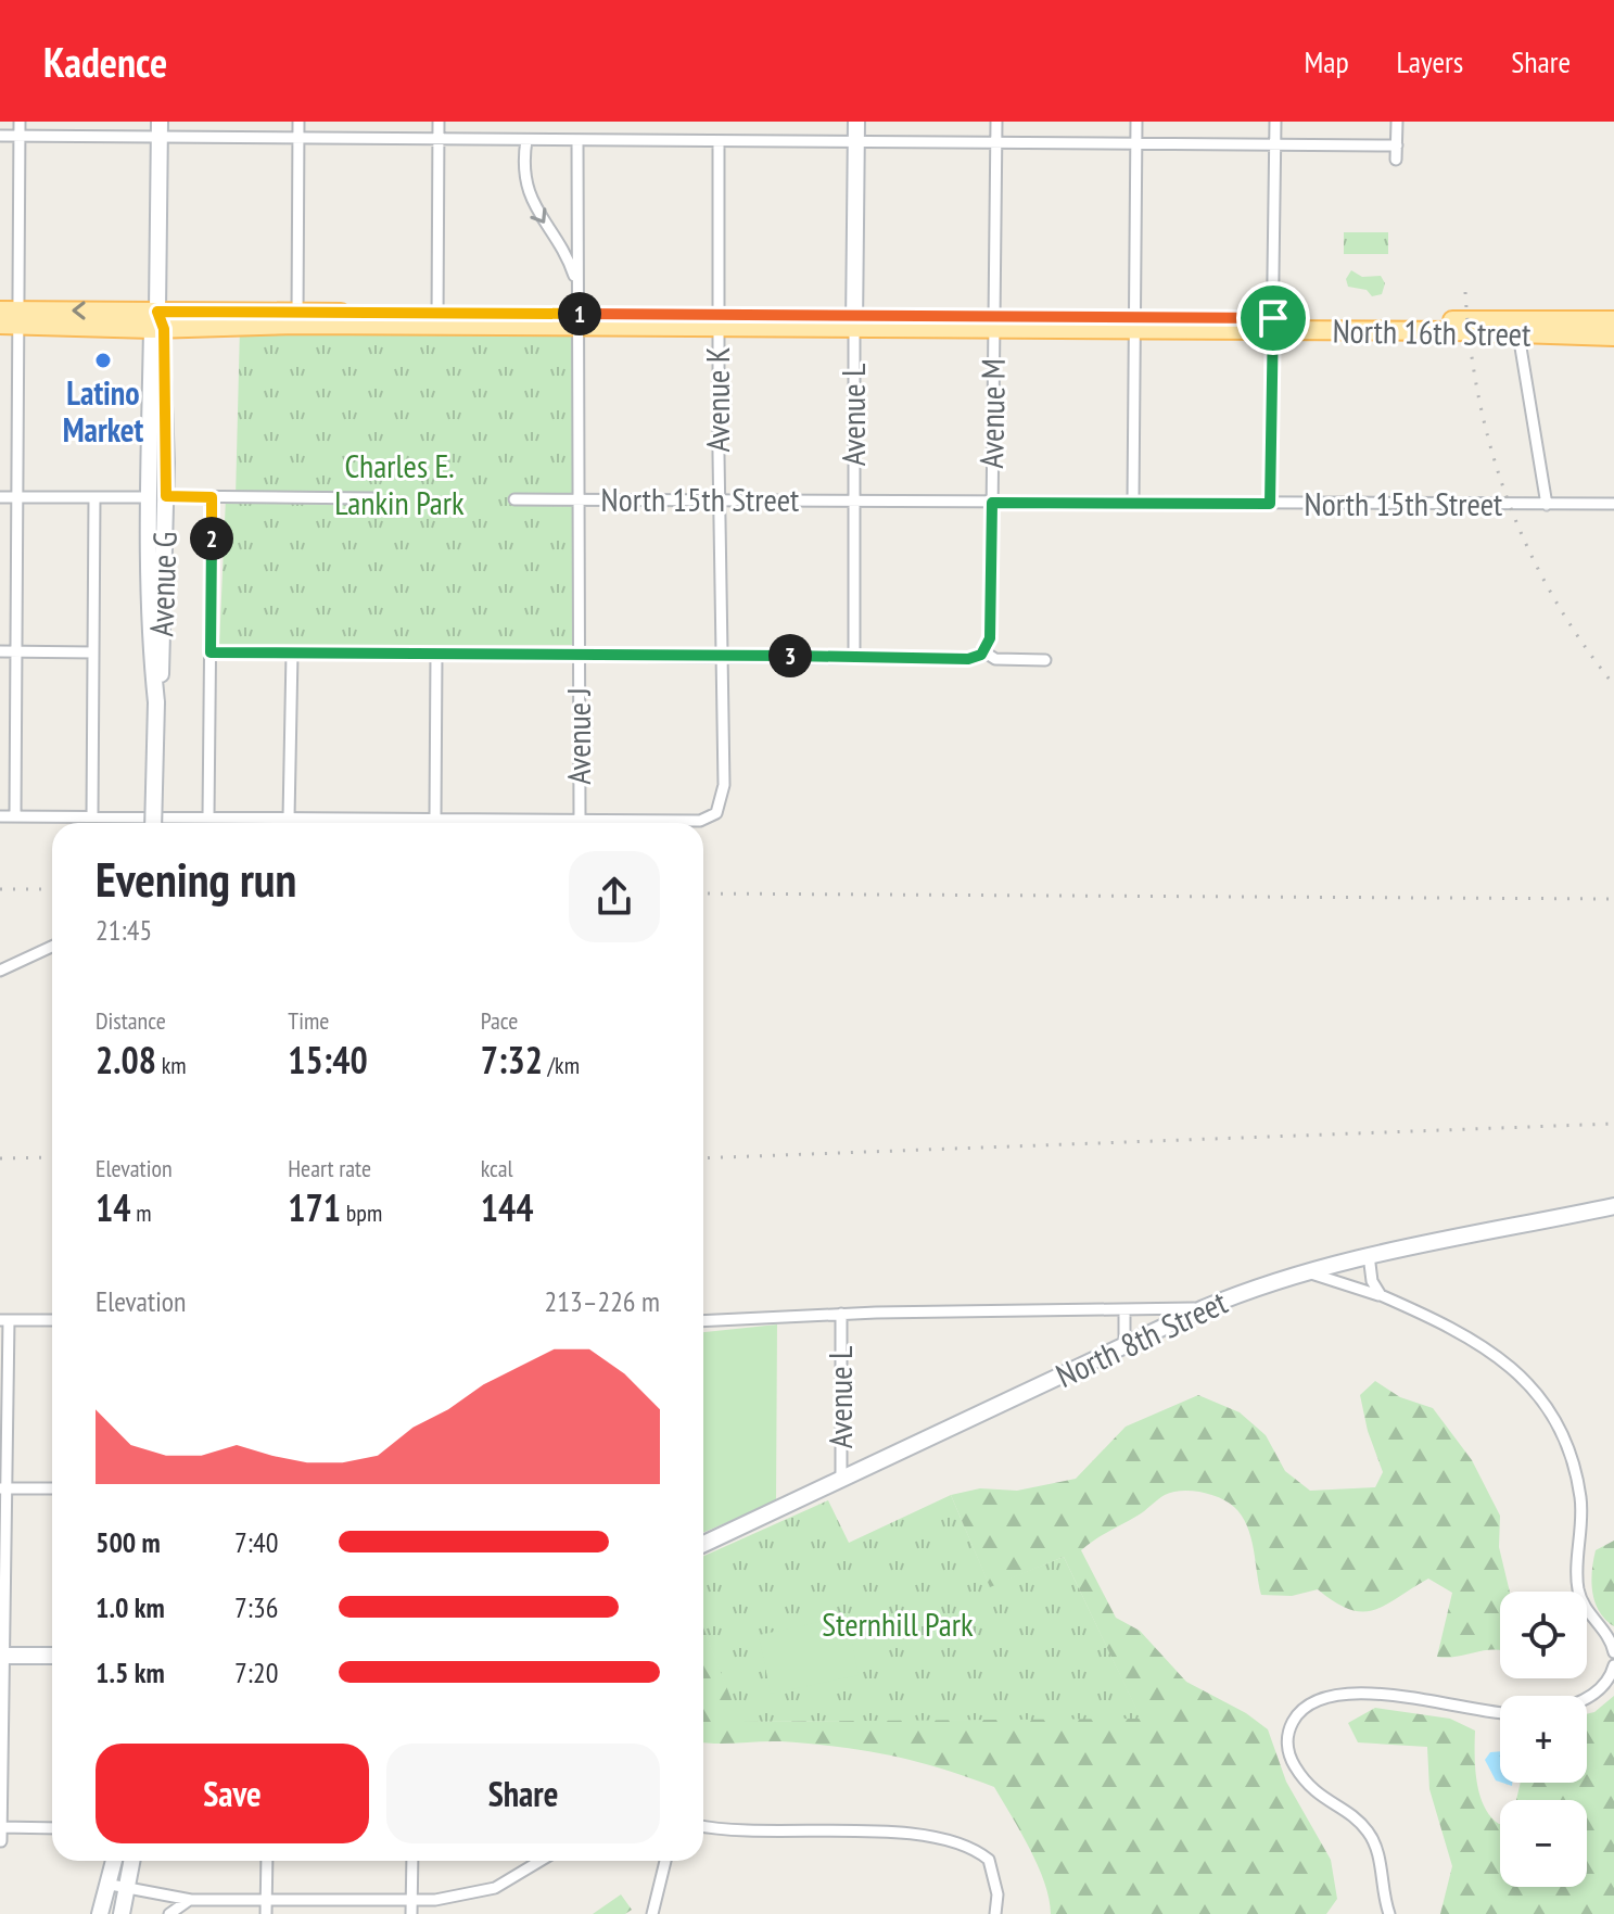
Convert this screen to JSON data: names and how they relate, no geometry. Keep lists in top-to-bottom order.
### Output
{
  "streets": {
    "main road": ["North 16th Street"],
    "street": [
      "Avenue K",
      "Avenue M",
      "Avenue L",
      "North 15th Street",
      "Avenue G",
      "Avenue J",
      "North 8th Street"
    ]
  },
  "crossings": [
    ["North 16th Street", "Avenue K"],
    ["North 16th Street", "Avenue M"],
    ["North 16th Street", "Avenue L"],
    ["North 16th Street", "Avenue G"],
    ["North 16th Street", "Avenue J"],
    ["Avenue K", "North 15th Street"],
    ["Avenue K", "Avenue J"],
    ["Avenue M", "North 15th Street"],
    ["Avenue L", "North 15th Street"],
    ["Avenue L", "North 8th Street"],
    ["North 15th Street", "Avenue J"]
  ],
  "parks": ["Charles E. Lankin Park", "Sternhill Park"],
  "places": ["Latino Market"],
  "page": {
    "header": "Kadence",
    "nav": ["Map", "Layers", "Share"],
    "pins": ["1", "2", "3"],
    "heading": ["Evening run", "21:45"],
    "stats": [
      ["Distance", "2.08 km"],
      ["Time", "15:40"],
      ["Pace", "7:32 /km"],
      ["Elevation", "14 m"],
      ["Heart rate", "171 bpm"],
      ["kcal", "144"]
    ],
    "chart": ["Elevation", "213–226 m"],
    "list": [
      {
        "name": "500 m",
        "note": "7:40"
      },
      {
        "name": "1.0 km",
        "note": "7:36"
      },
      {
        "name": "1.5 km",
        "note": "7:20"
      }
    ],
    "map_buttons": ["+", "−"],
    "buttons": ["Save", "Share"]
  }
}
